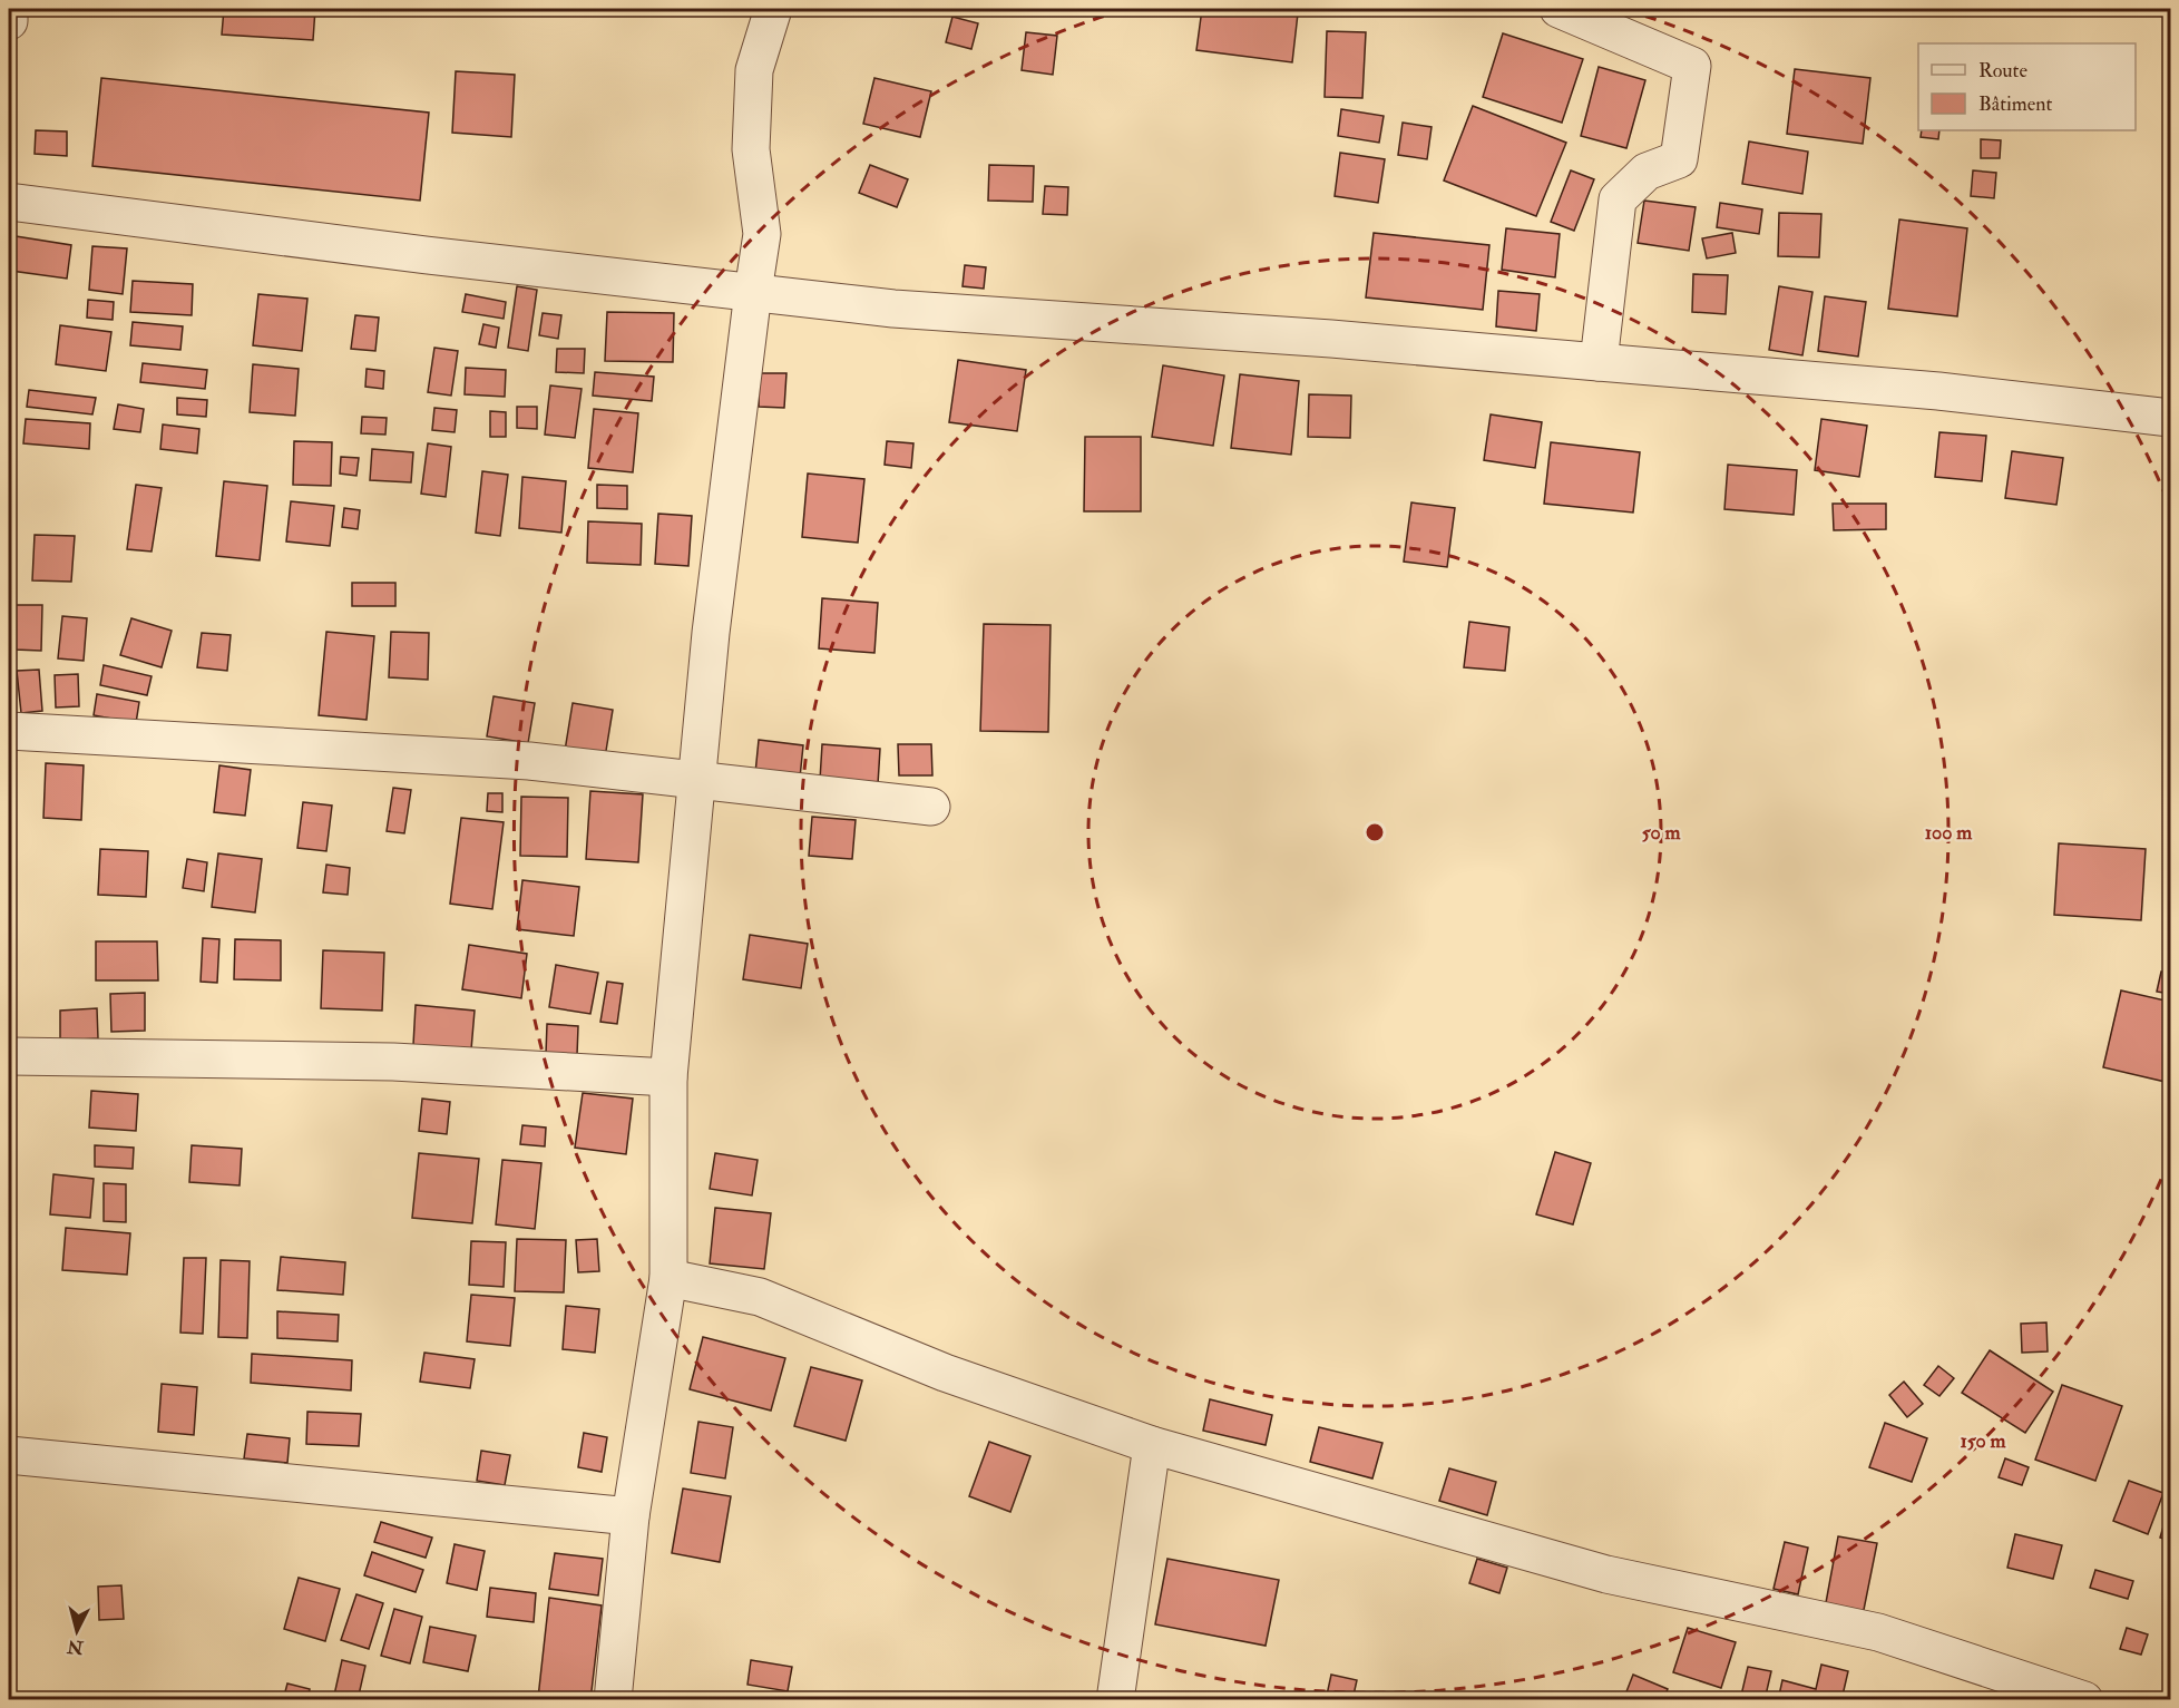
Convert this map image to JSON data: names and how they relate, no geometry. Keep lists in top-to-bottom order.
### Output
{
  "legend": ["Route", "Bâtiment"],
  "north": "bottom",
  "rings": ["50 m", "100 m", "150 m"]
}
